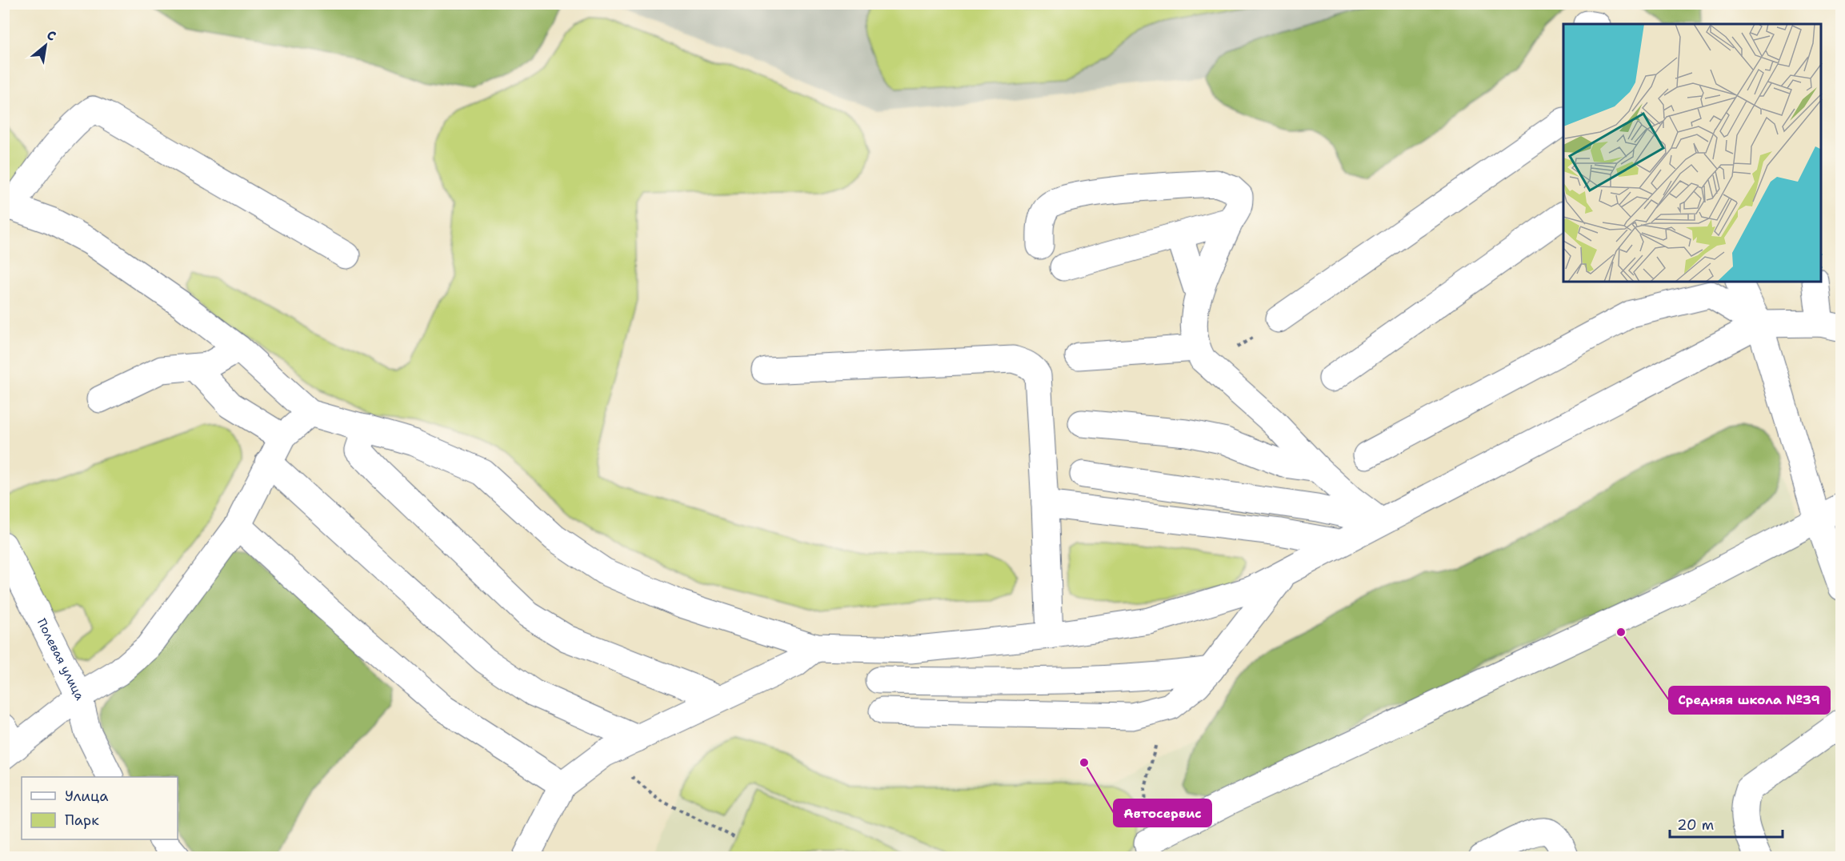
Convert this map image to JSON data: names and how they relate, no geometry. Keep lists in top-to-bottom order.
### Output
{
  "streets": {
    "street": ["Полевая улица"]
  },
  "places": ["Средняя школа №39", "Автосервис"],
  "legend": ["Улица", "Парк"],
  "scale_bar": "20 m",
  "north": "top right"
}
